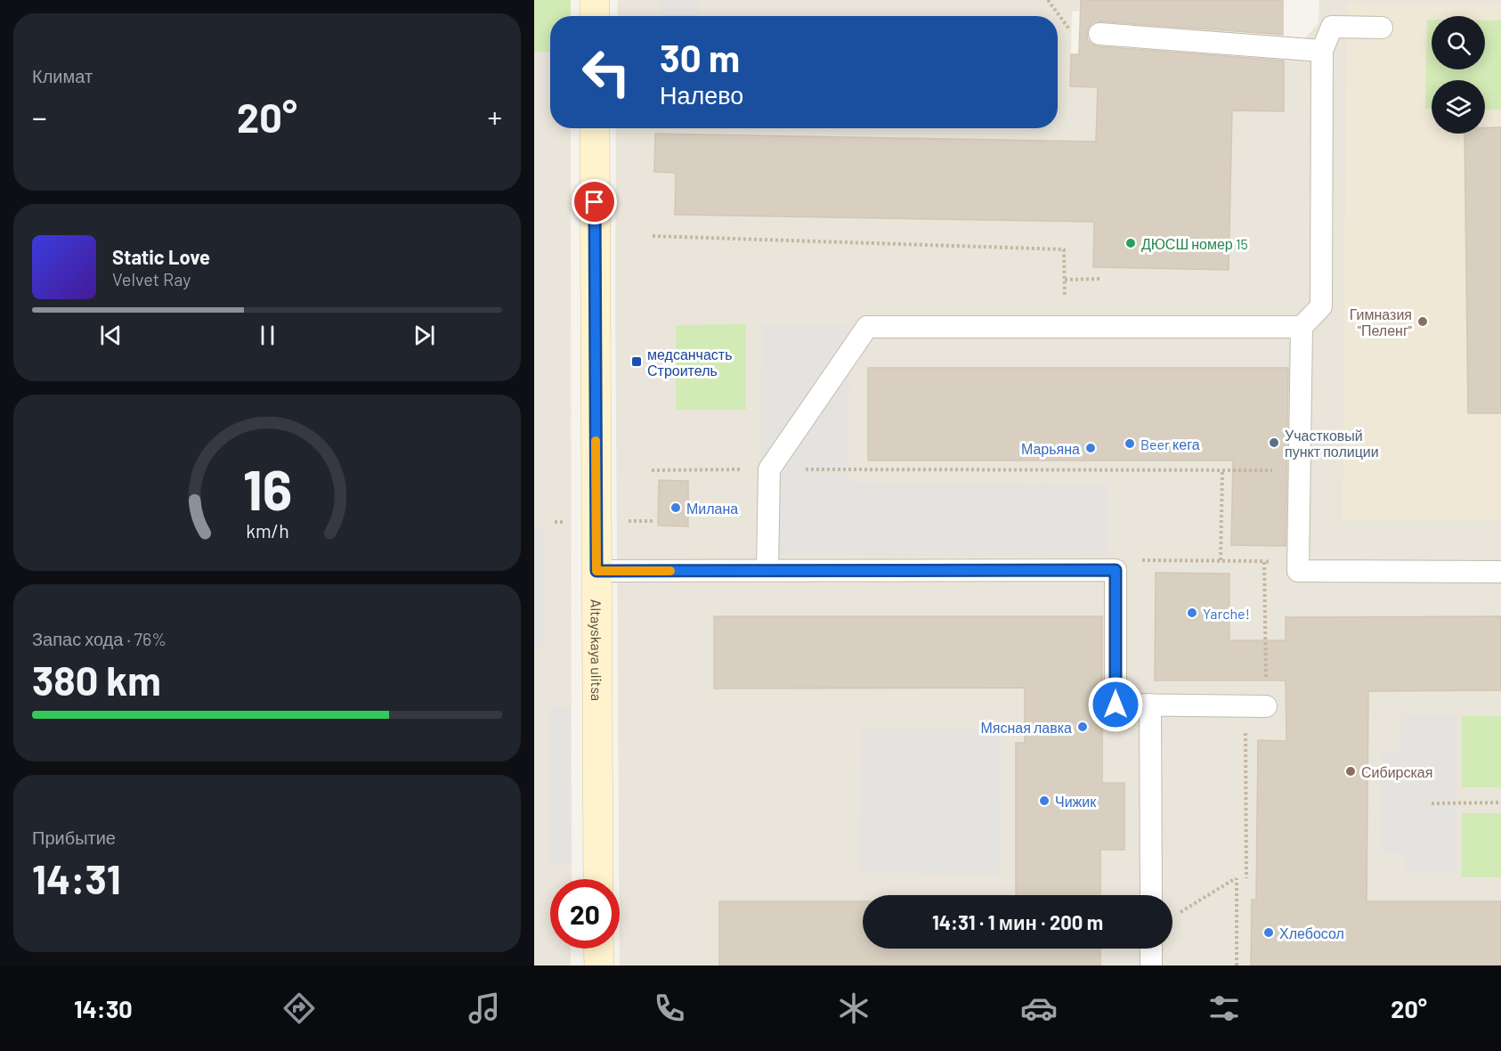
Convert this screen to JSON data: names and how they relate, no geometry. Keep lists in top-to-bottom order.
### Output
{
  "streets": {
    "main road": ["Altayskaya ulitsa"]
  },
  "places": {
    "other": [
      "ДЮСШ номер 15",
      "Гимназия \"Пеленг\"",
      "Участковый пункт полиции",
      "Beer кега",
      "Марьяна",
      "Милана",
      "Yarche!",
      "Мясная лавка",
      "Сибирская",
      "Чижик",
      "Хлебосол"
    ],
    "transit": ["медсанчасть Строитель"]
  },
  "page": {
    "tile": [
      "Климат",
      ["Запас хода · 76%", "380 km"],
      ["Прибытие", "14:31"]
    ],
    "turn": ["30 m", "Налево"],
    "heat": ["−", "20°", "+"],
    "song": ["Static Love", "Velvet Ray"],
    "limit": "20",
    "trip": "14:31 · 1 мин · 200 m",
    "tabs": ["14:30", "20°"],
    "gauge": ["16", "km/h"]
  }
}
